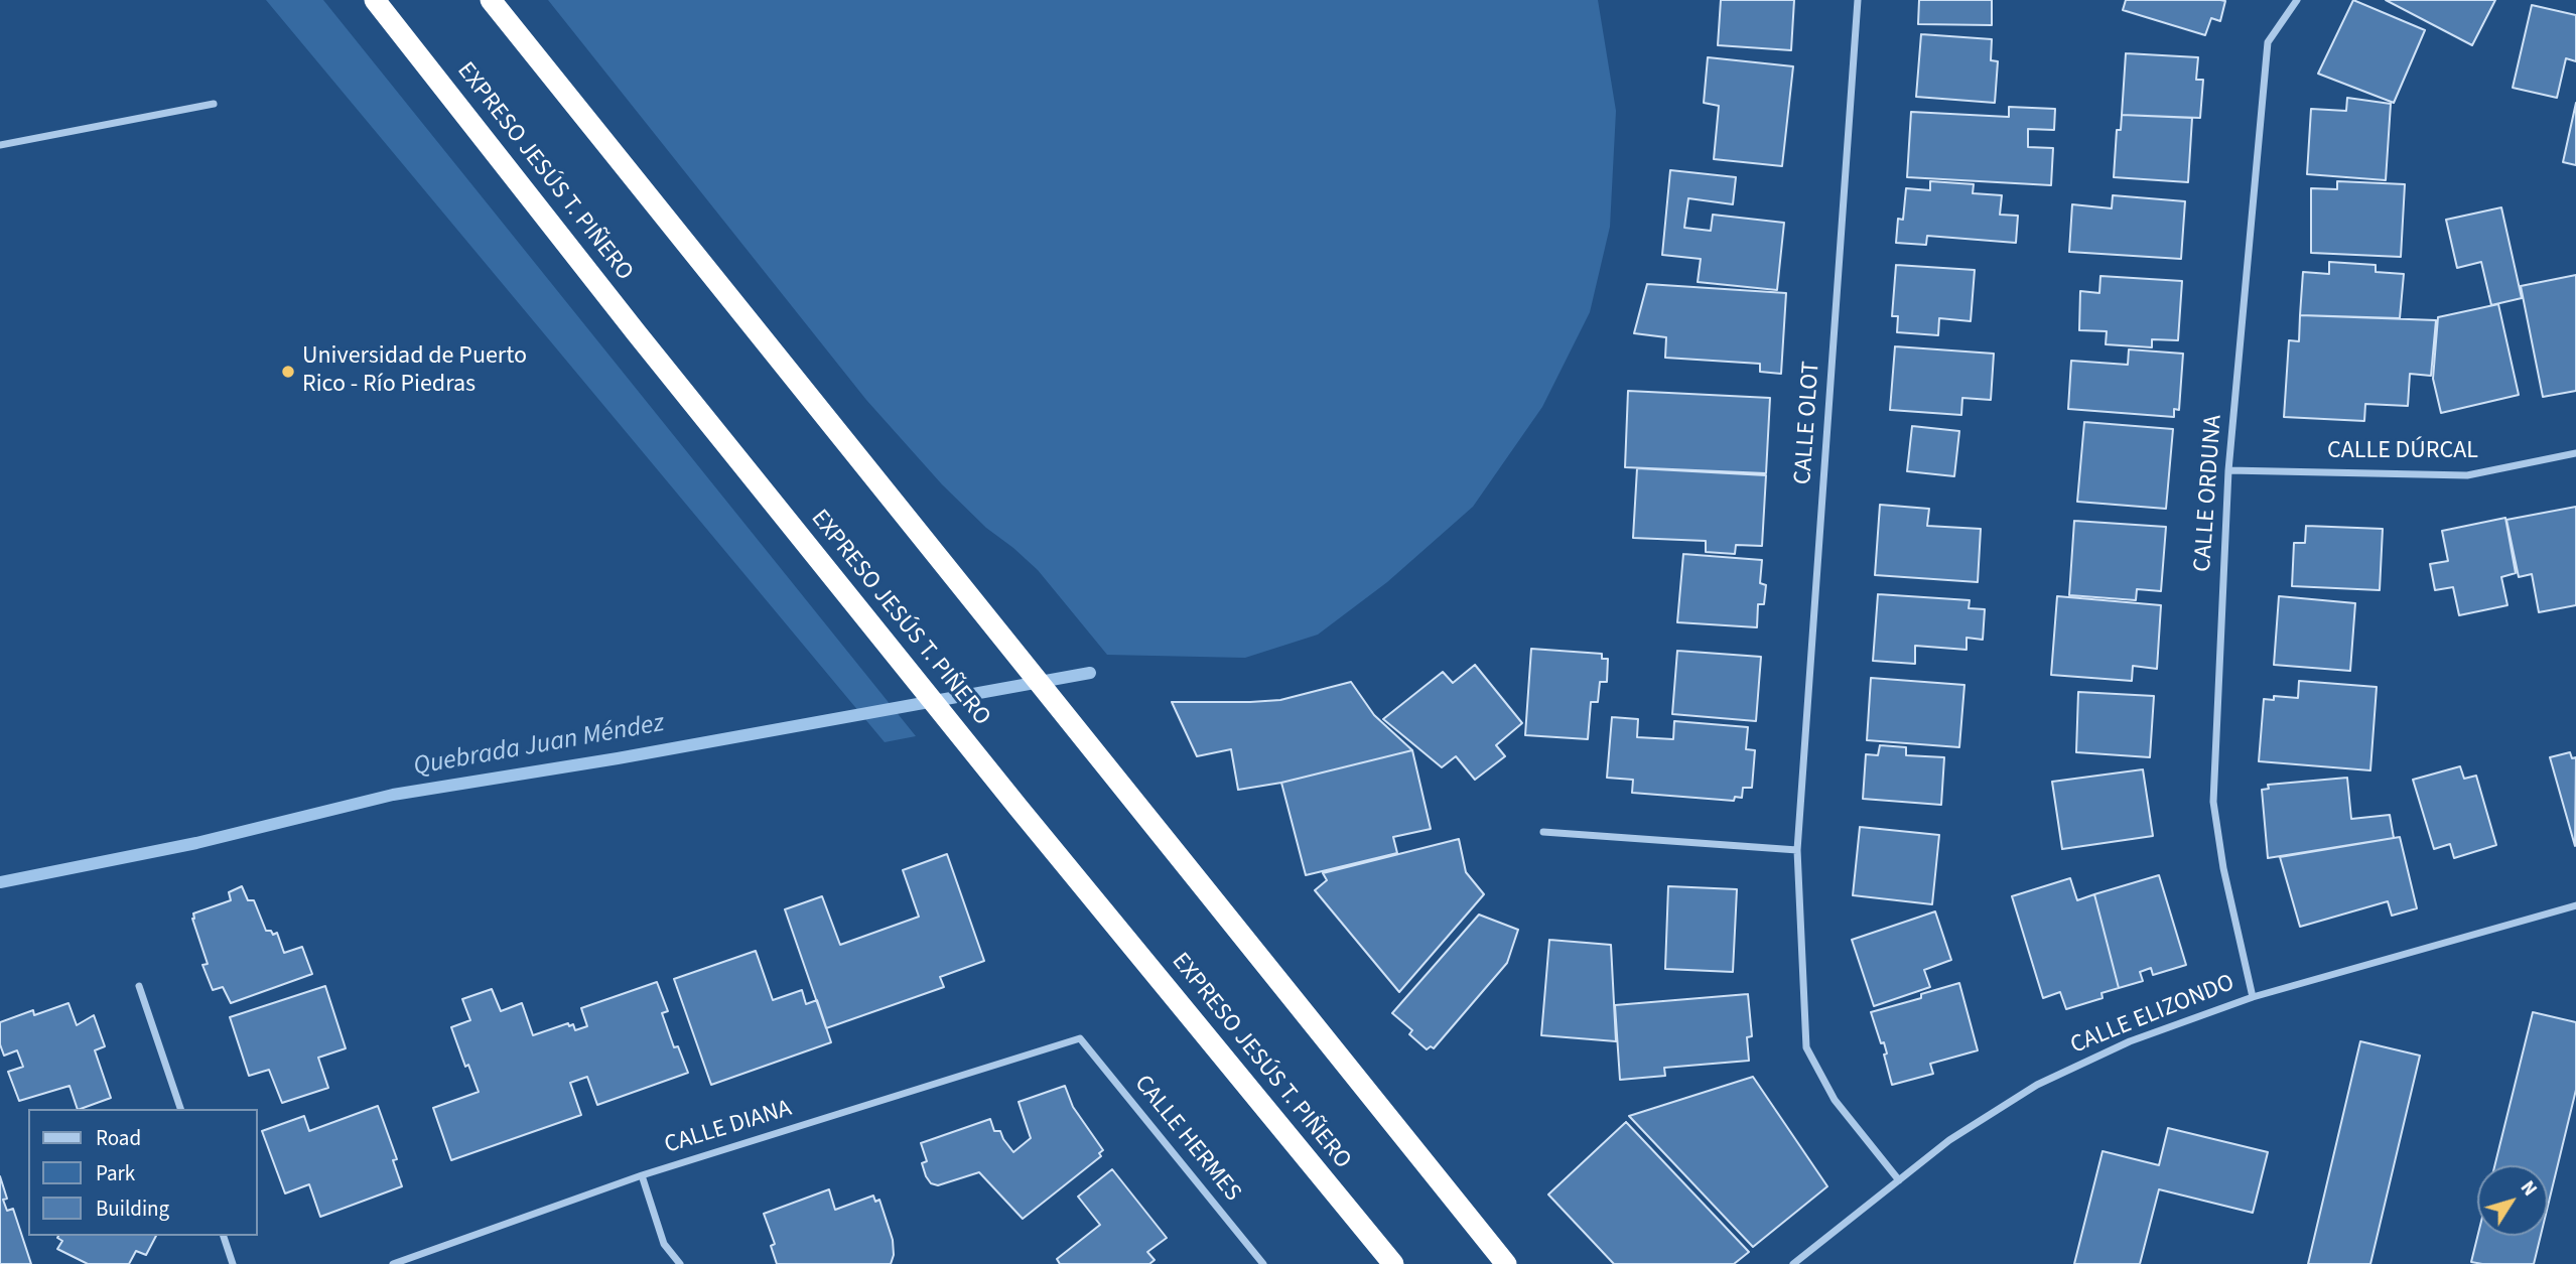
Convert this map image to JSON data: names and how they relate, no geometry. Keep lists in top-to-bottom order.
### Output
{
  "streets": {
    "highway": ["EXPRESO JESÚS T. PIÑERO"],
    "street": [
      "CALLE OLOT",
      "CALLE DÚRCAL",
      "CALLE ORDUNA",
      "CALLE ELIZONDO",
      "CALLE DIANA",
      "CALLE HERMES"
    ]
  },
  "crossings": [
    ["CALLE OLOT", "CALLE ELIZONDO"],
    ["CALLE DÚRCAL", "CALLE ORDUNA"],
    ["CALLE ORDUNA", "CALLE ELIZONDO"],
    ["CALLE DIANA", "CALLE HERMES"]
  ],
  "water": ["Quebrada Juan Méndez"],
  "places": ["Universidad de Puerto Rico - Río Piedras"],
  "legend": ["Road", "Park", "Building"],
  "north": "top right"
}
